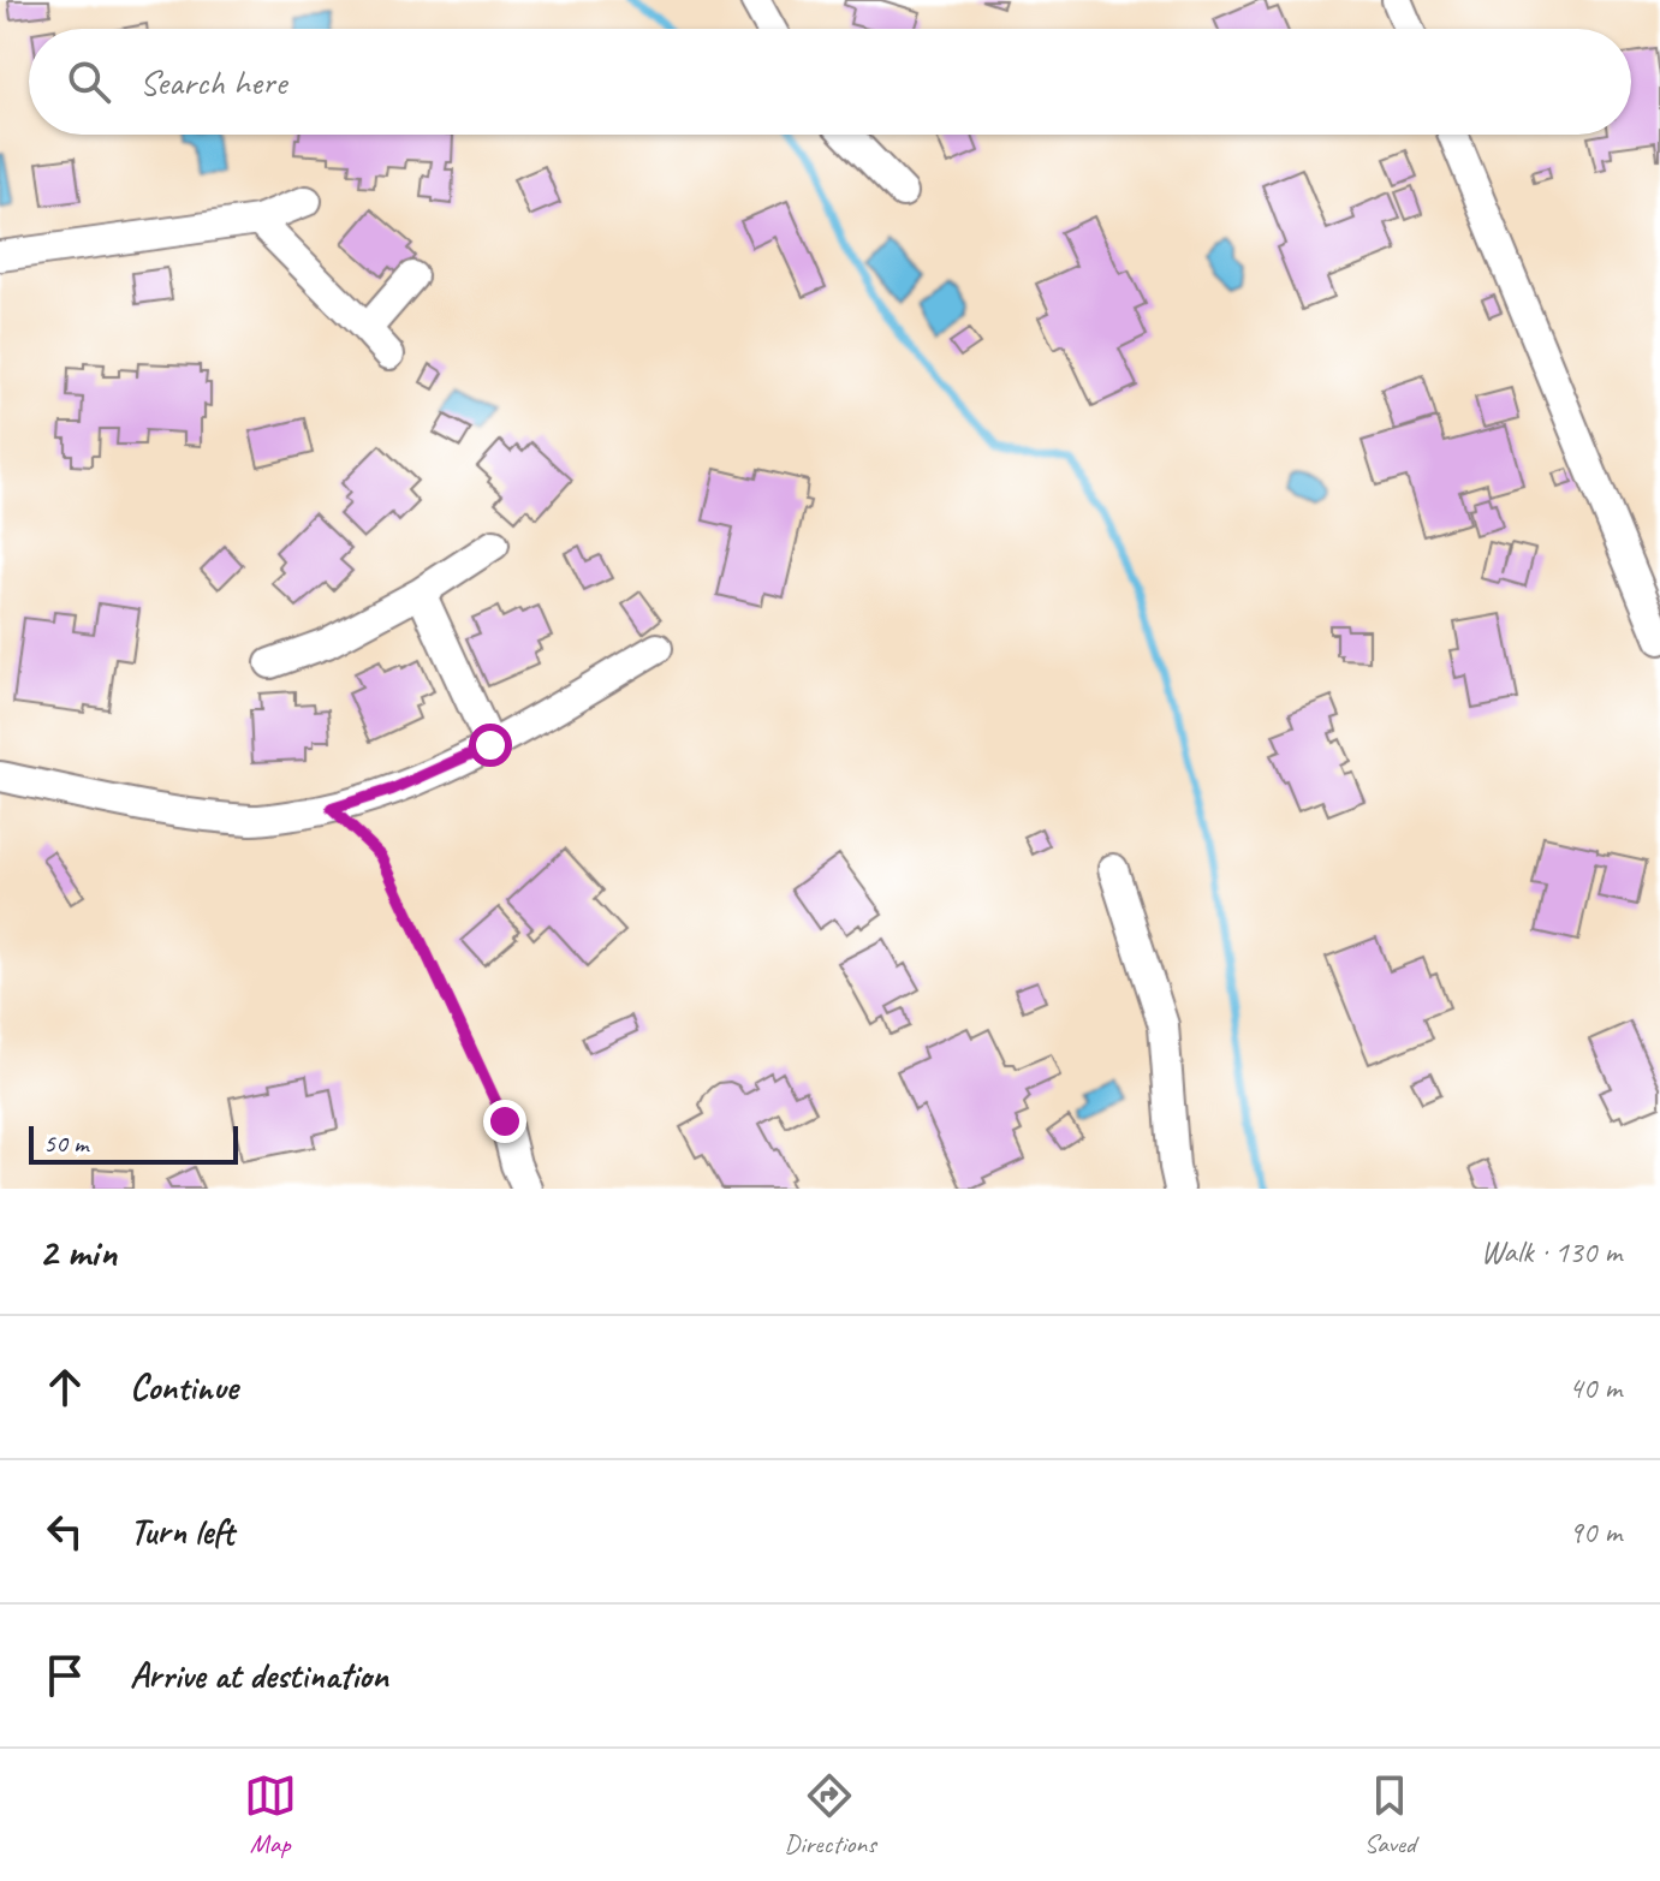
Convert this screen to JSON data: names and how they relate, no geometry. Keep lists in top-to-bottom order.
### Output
{
  "scale_bar": "50 m",
  "page": {
    "search": "Search here",
    "scale": "50 m",
    "heading": ["2 min", "Walk · 130 m"],
    "list": [
      ["Continue", "40 m"],
      ["Turn left", "90 m"],
      "Arrive at destination"
    ],
    "nav": ["Map", "Directions", "Saved"]
  }
}
